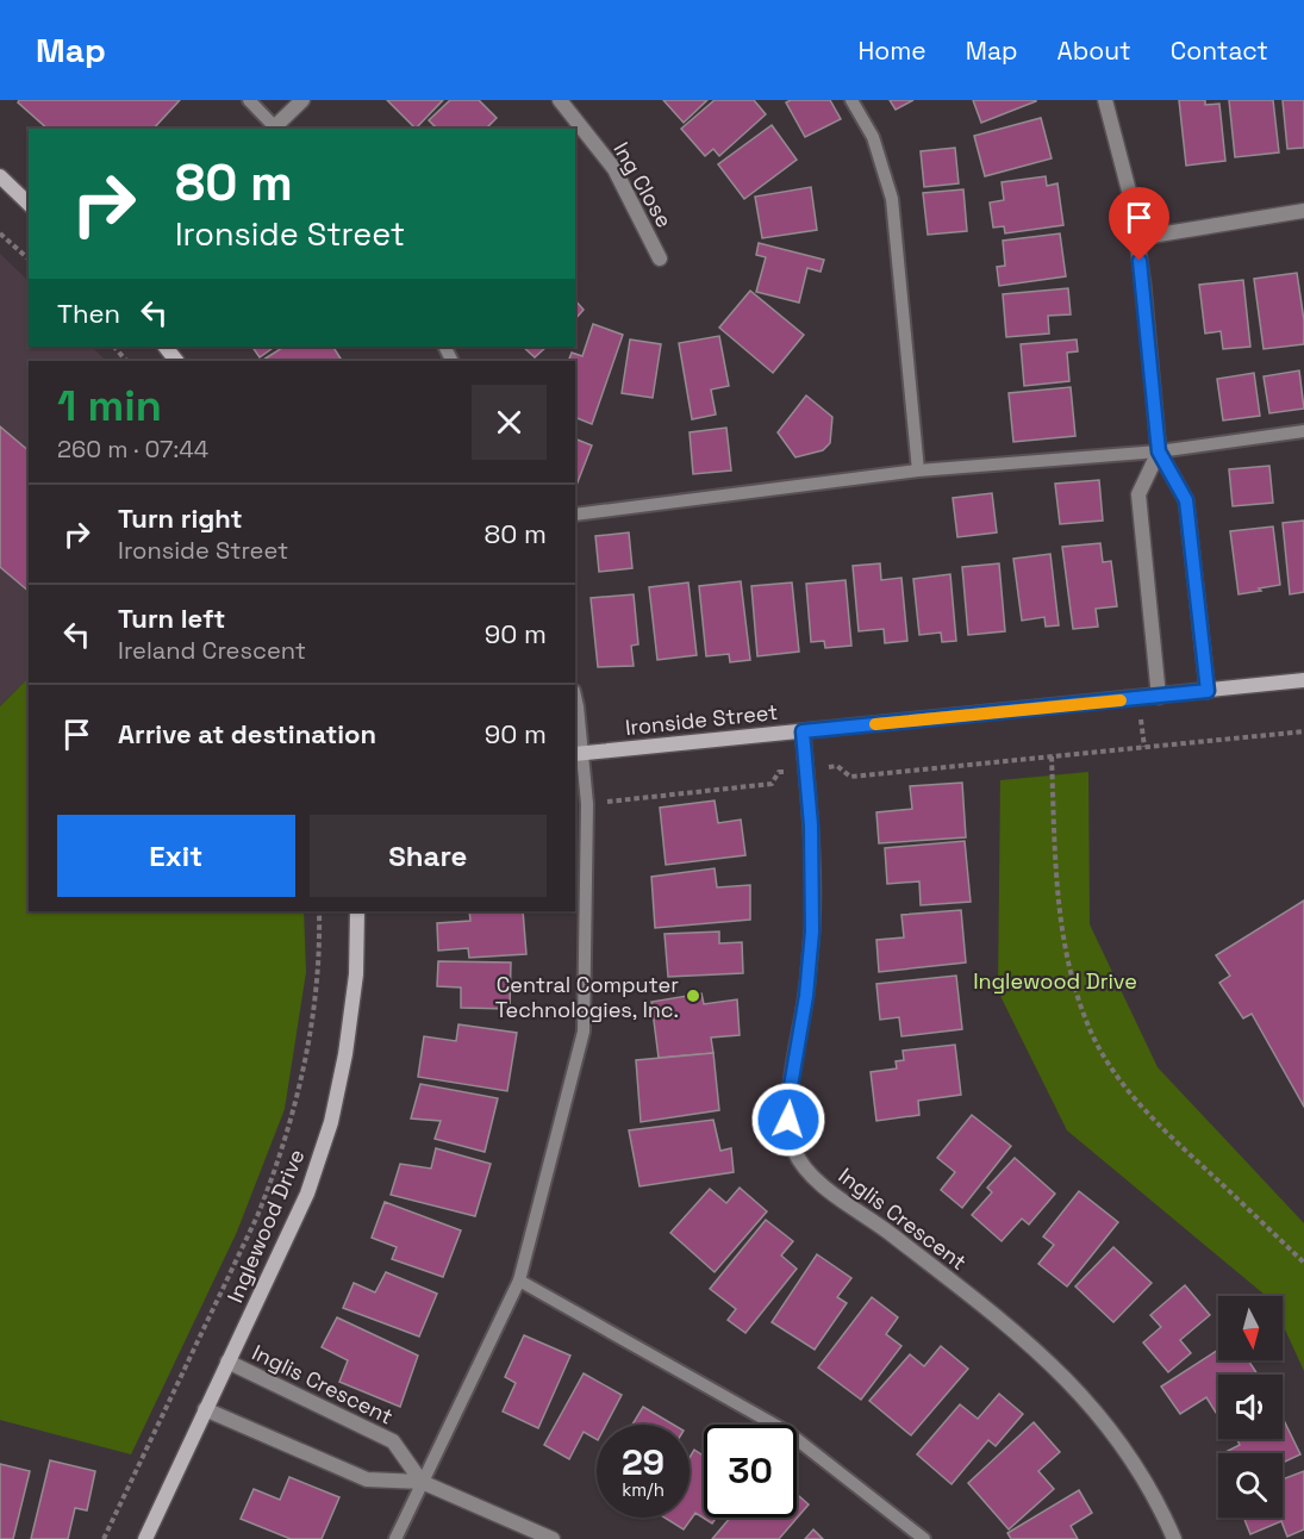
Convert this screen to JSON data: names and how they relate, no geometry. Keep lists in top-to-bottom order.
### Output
{
  "streets": {
    "street": [
      "Ing Close",
      "Ironside Street",
      "Inglis Crescent",
      "Inglewood Drive"
    ]
  },
  "crossings": [
    ["Ironside Street", "Inglis Crescent"],
    ["Inglis Crescent", "Inglewood Drive"]
  ],
  "parks": ["Inglewood Drive"],
  "places": ["Central Computer Technologies, Inc."],
  "north": "bottom",
  "page": {
    "header": "Map",
    "nav": [
      "Home",
      "Map",
      "About",
      "Contact"
    ],
    "turn": ["80 m", "Ironside Street"],
    "then": "Then",
    "heading": ["1 min", "260 m · 07:44"],
    "list": [
      {
        "name": "Turn right",
        "note": "Ironside Street",
        "value": "80 m"
      },
      {
        "name": "Turn left",
        "note": "Ireland Crescent",
        "value": "90 m"
      },
      {
        "name": "Arrive at destination",
        "value": "90 m"
      }
    ],
    "buttons": ["Exit", "Share"],
    "speed": "29 km/h",
    "limit": "30"
  }
}
